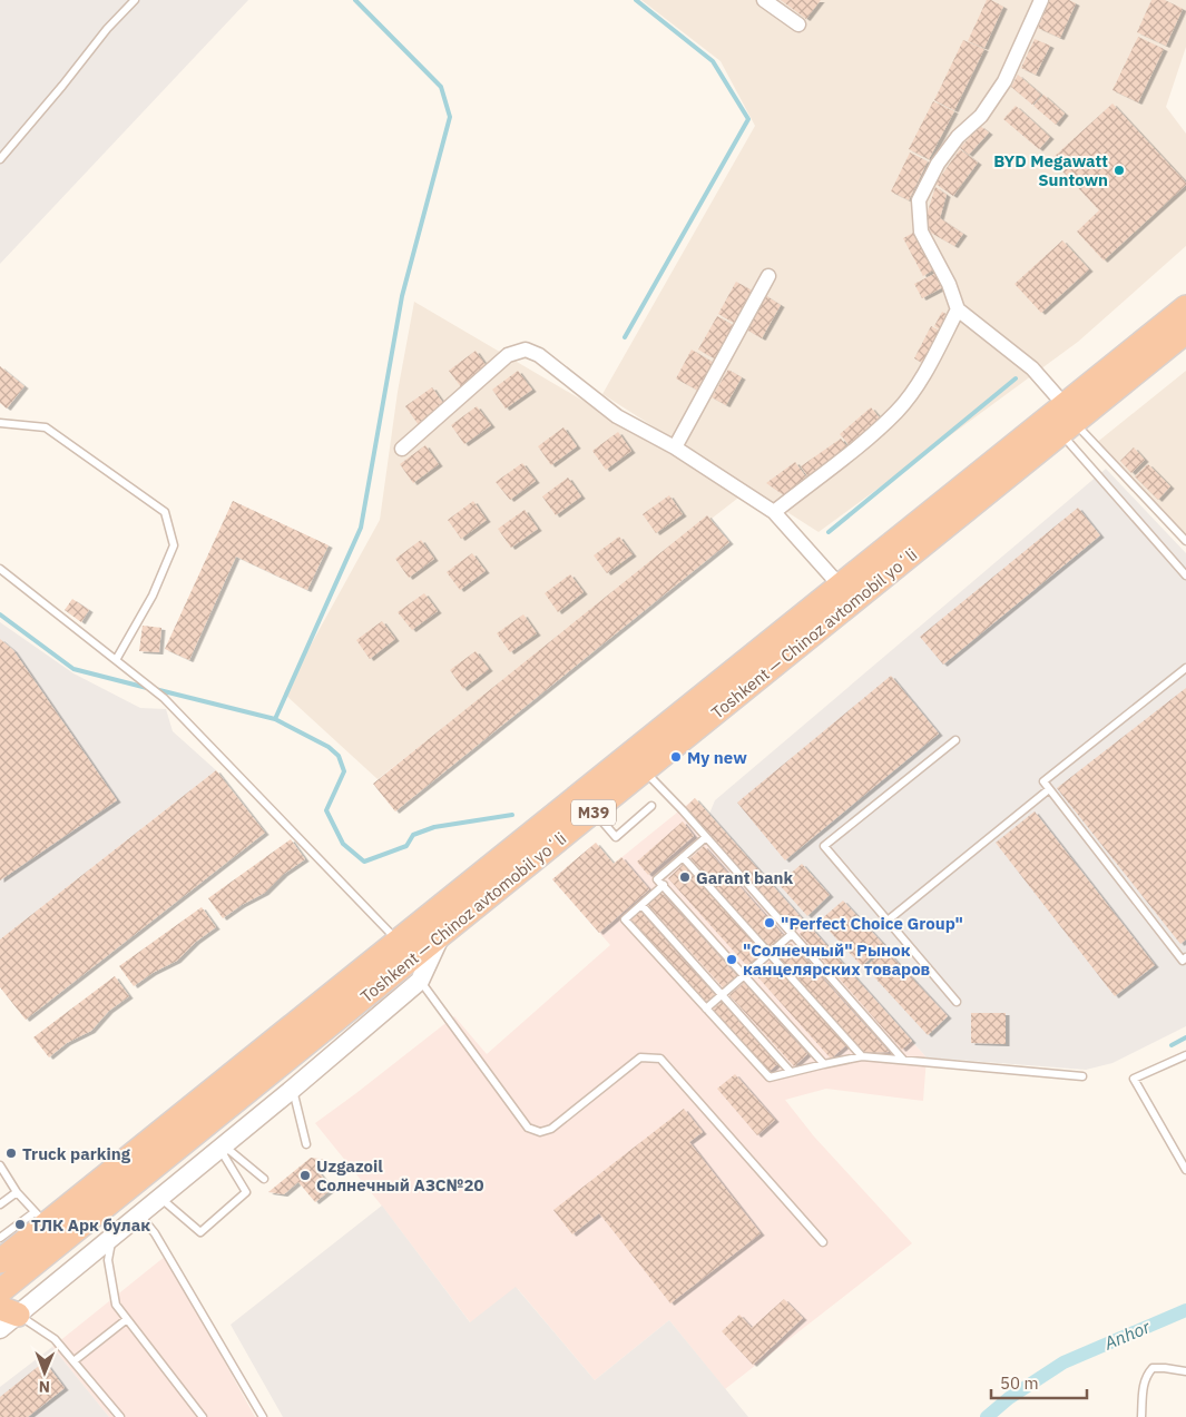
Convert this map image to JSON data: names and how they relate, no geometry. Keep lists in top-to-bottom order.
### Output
{
  "streets": {
    "highway": ["Toshkent — Chinoz avtomobil yoʻli", "M39"]
  },
  "crossings": [
    ["Toshkent — Chinoz avtomobil yoʻli", "M39"]
  ],
  "water": ["Anhor"],
  "places": [
    "BYD Megawatt Suntown",
    "My new",
    "Garant bank",
    "\"Perfect Choice Group\"",
    "\"Солнечный\" Рынок канцелярских товаров",
    "Truck parking",
    "Uzgazoil Солнечный АЗС№20",
    "ТЛК Арк булак"
  ],
  "scale_bar": "50 m",
  "north": "bottom"
}
